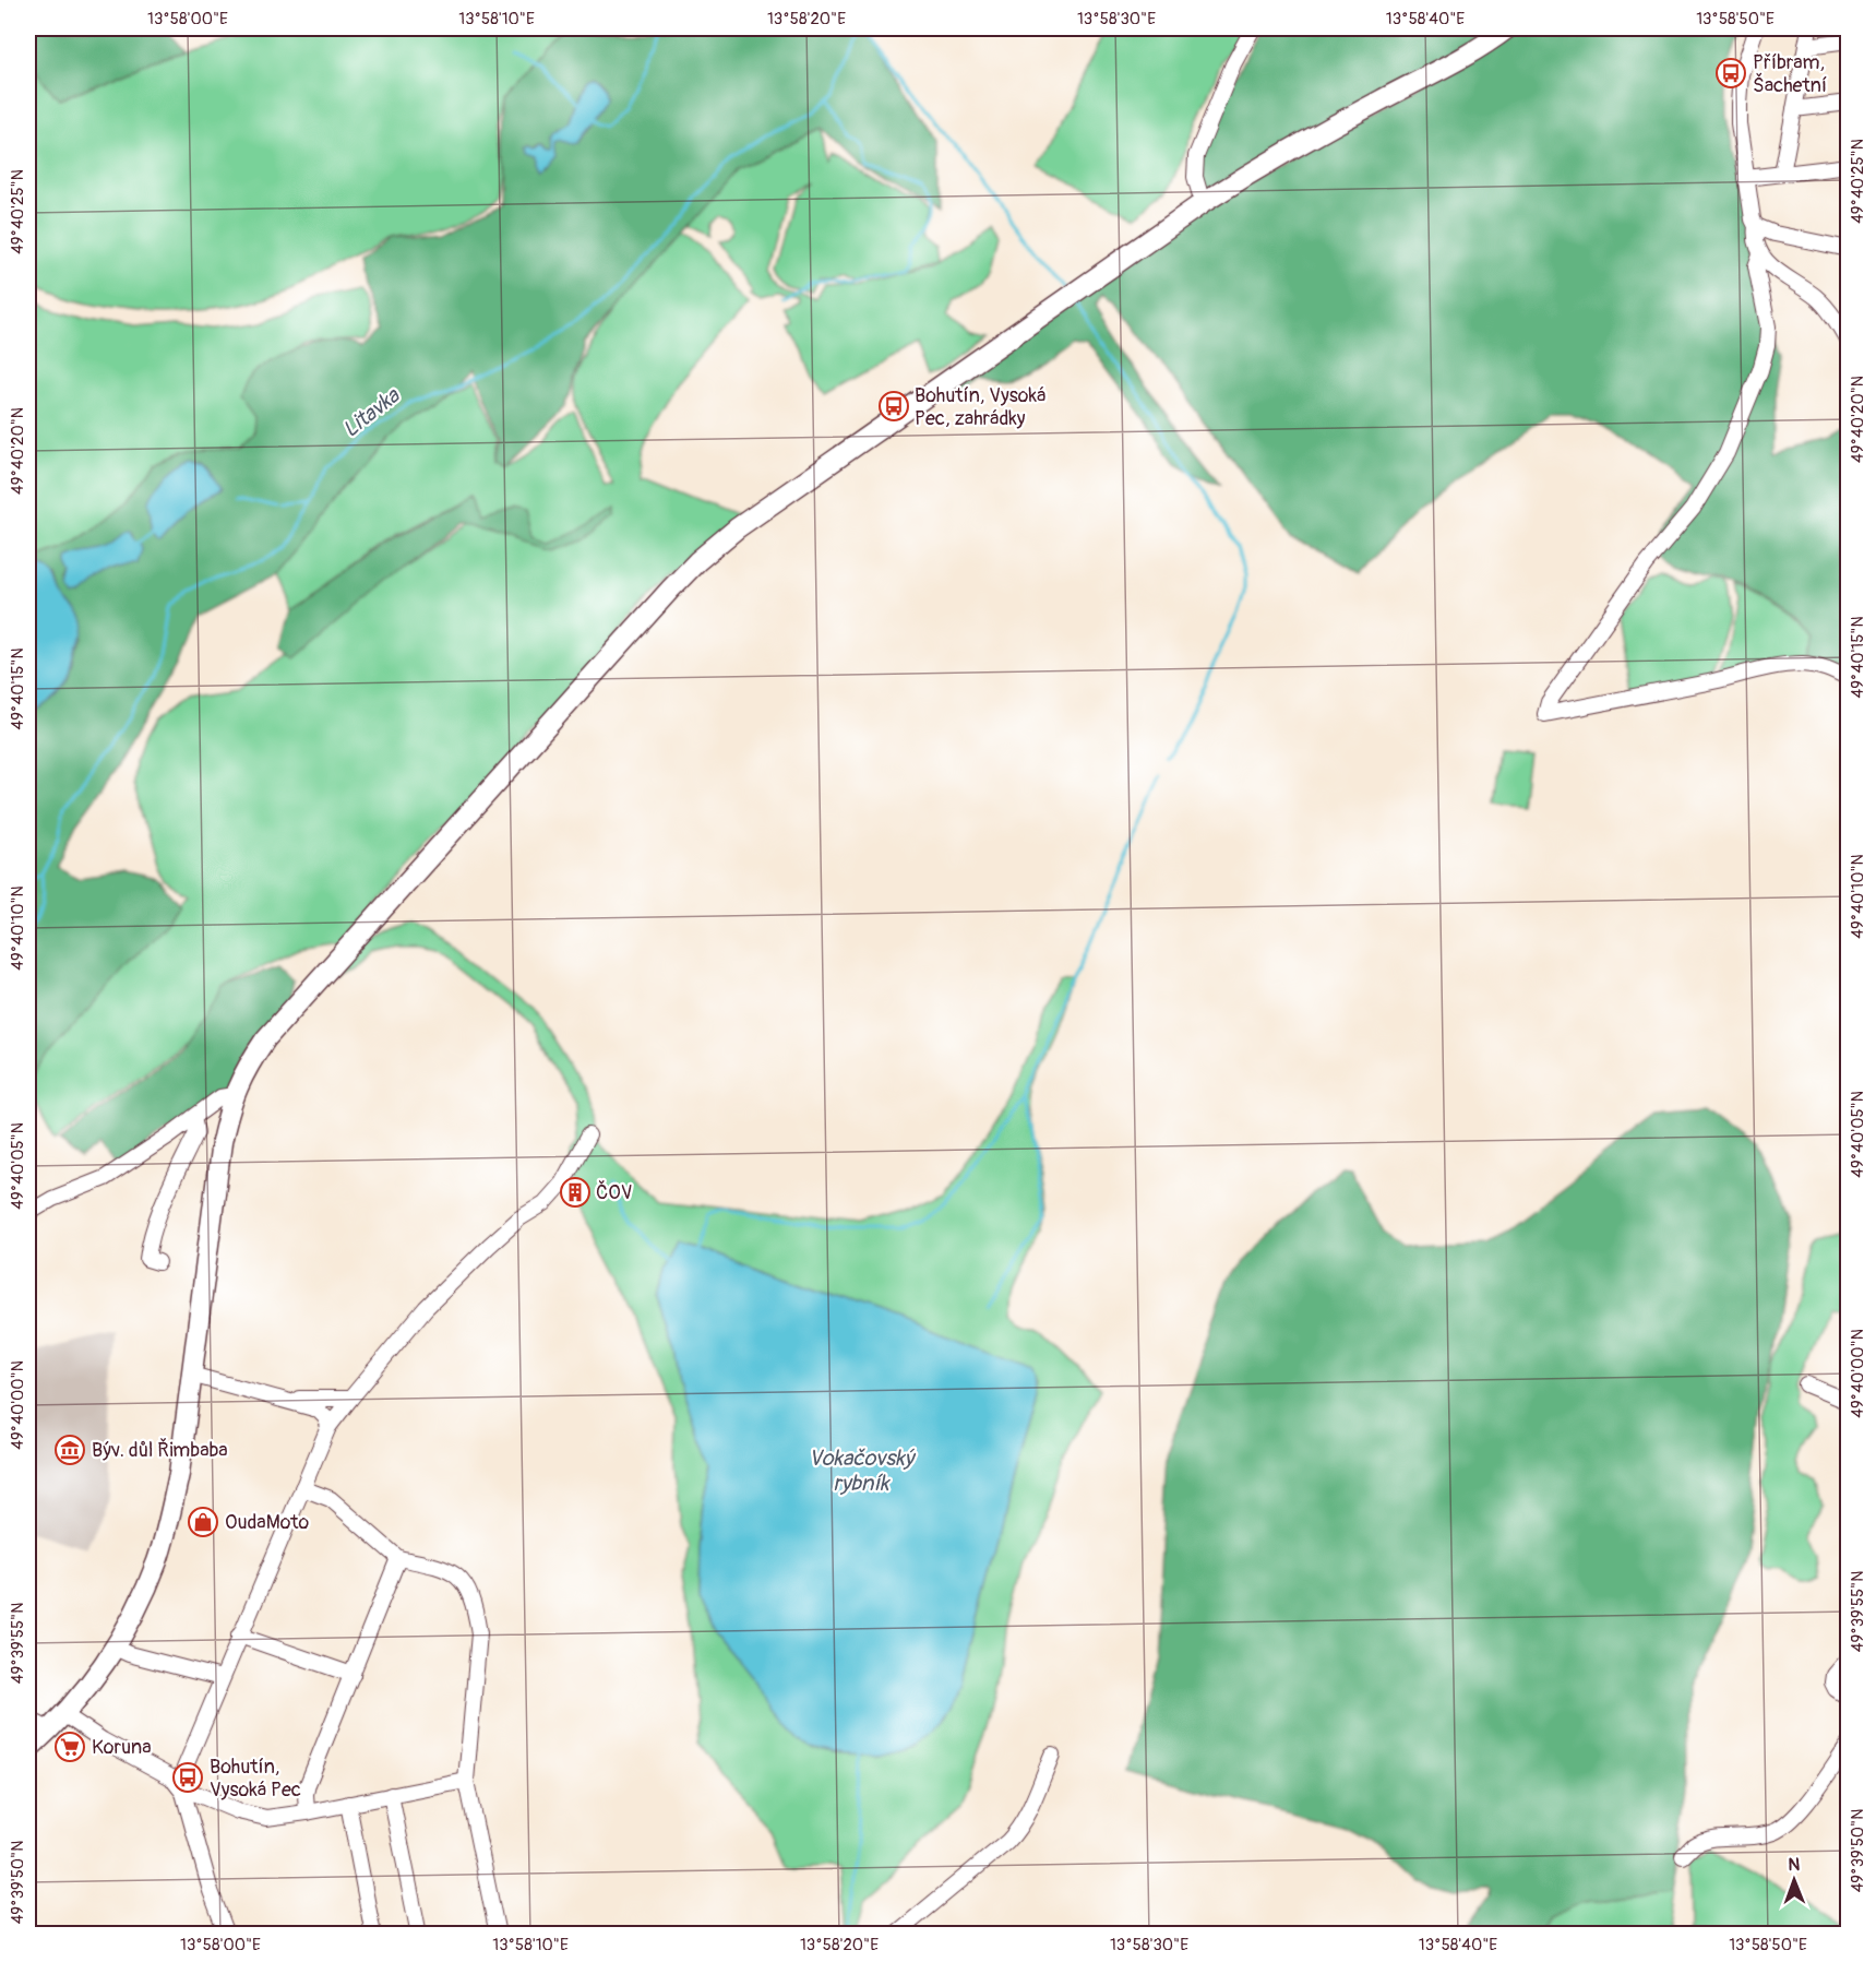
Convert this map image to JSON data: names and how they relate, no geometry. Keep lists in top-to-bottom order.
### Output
{
  "water": ["Litavka", "Vokačovský rybník"],
  "places": {
    "bus stop": ["Příbram, Šachetní", "Bohutín, Vysoká Pec, zahrádky", "Bohutín, Vysoká Pec"],
    "building": ["ČOV"],
    "museum": ["Býv. důl Řimbaba"],
    "shop": ["OudaMoto"],
    "supermarket": ["Koruna"]
  },
  "north": "top",
  "coordinates": [
    "13°58'00\"E",
    "13°58'10\"E",
    "13°58'20\"E",
    "13°58'30\"E",
    "13°58'40\"E",
    "13°58'50\"E",
    "49°40'25\"N",
    "49°40'20\"N",
    "49°40'15\"N",
    "49°40'10\"N",
    "49°40'05\"N",
    "49°40'00\"N",
    "49°39'55\"N",
    "49°39'50\"N"
  ]
}
